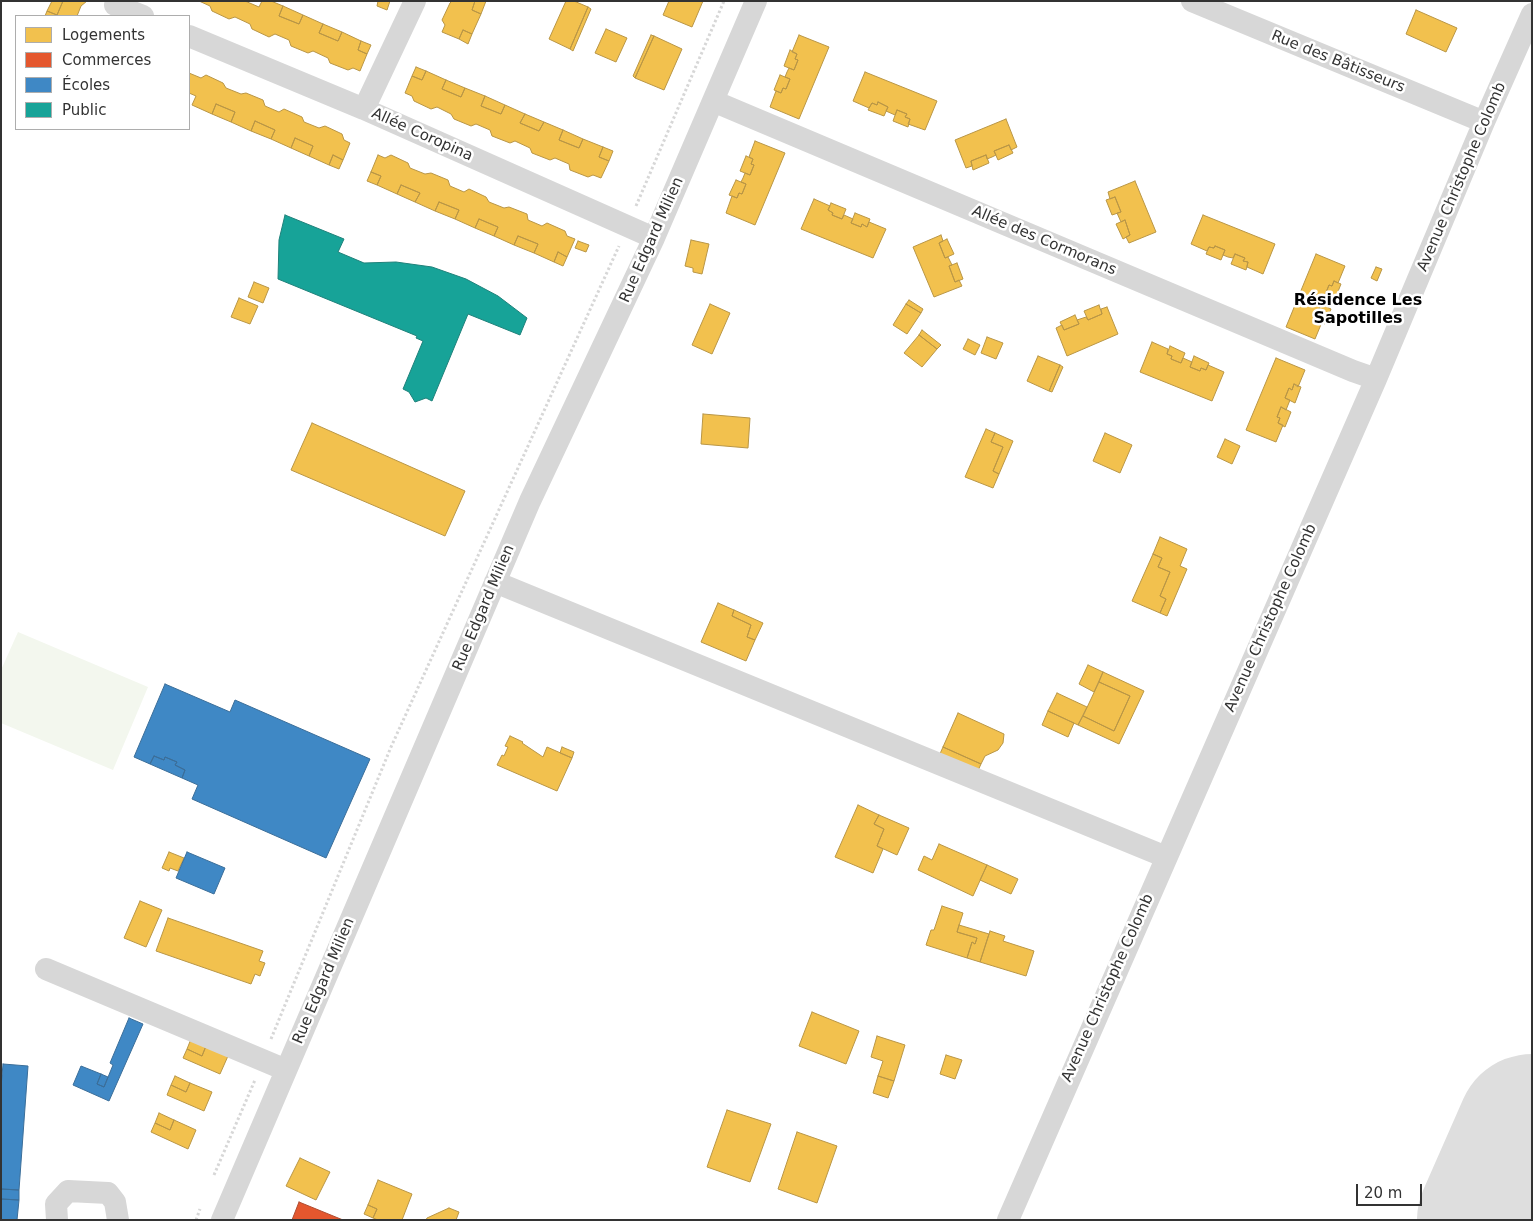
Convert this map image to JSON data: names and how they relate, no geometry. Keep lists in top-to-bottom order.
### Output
{
  "streets": {
    "street": [
      "Rue des Bâtisseurs",
      "Allée Coropina",
      "Avenue Christophe Colomb",
      "Rue Edgard Milien",
      "Allée des Cormorans"
    ]
  },
  "crossings": [
    ["Rue des Bâtisseurs", "Avenue Christophe Colomb"],
    ["Allée Coropina", "Rue Edgard Milien"],
    ["Avenue Christophe Colomb", "Allée des Cormorans"],
    ["Rue Edgard Milien", "Allée des Cormorans"]
  ],
  "districts": ["Résidence Les Sapotilles"],
  "legend": [
    "Logements",
    "Commerces",
    "Écoles",
    "Public"
  ],
  "scale_bar": "20 m"
}
